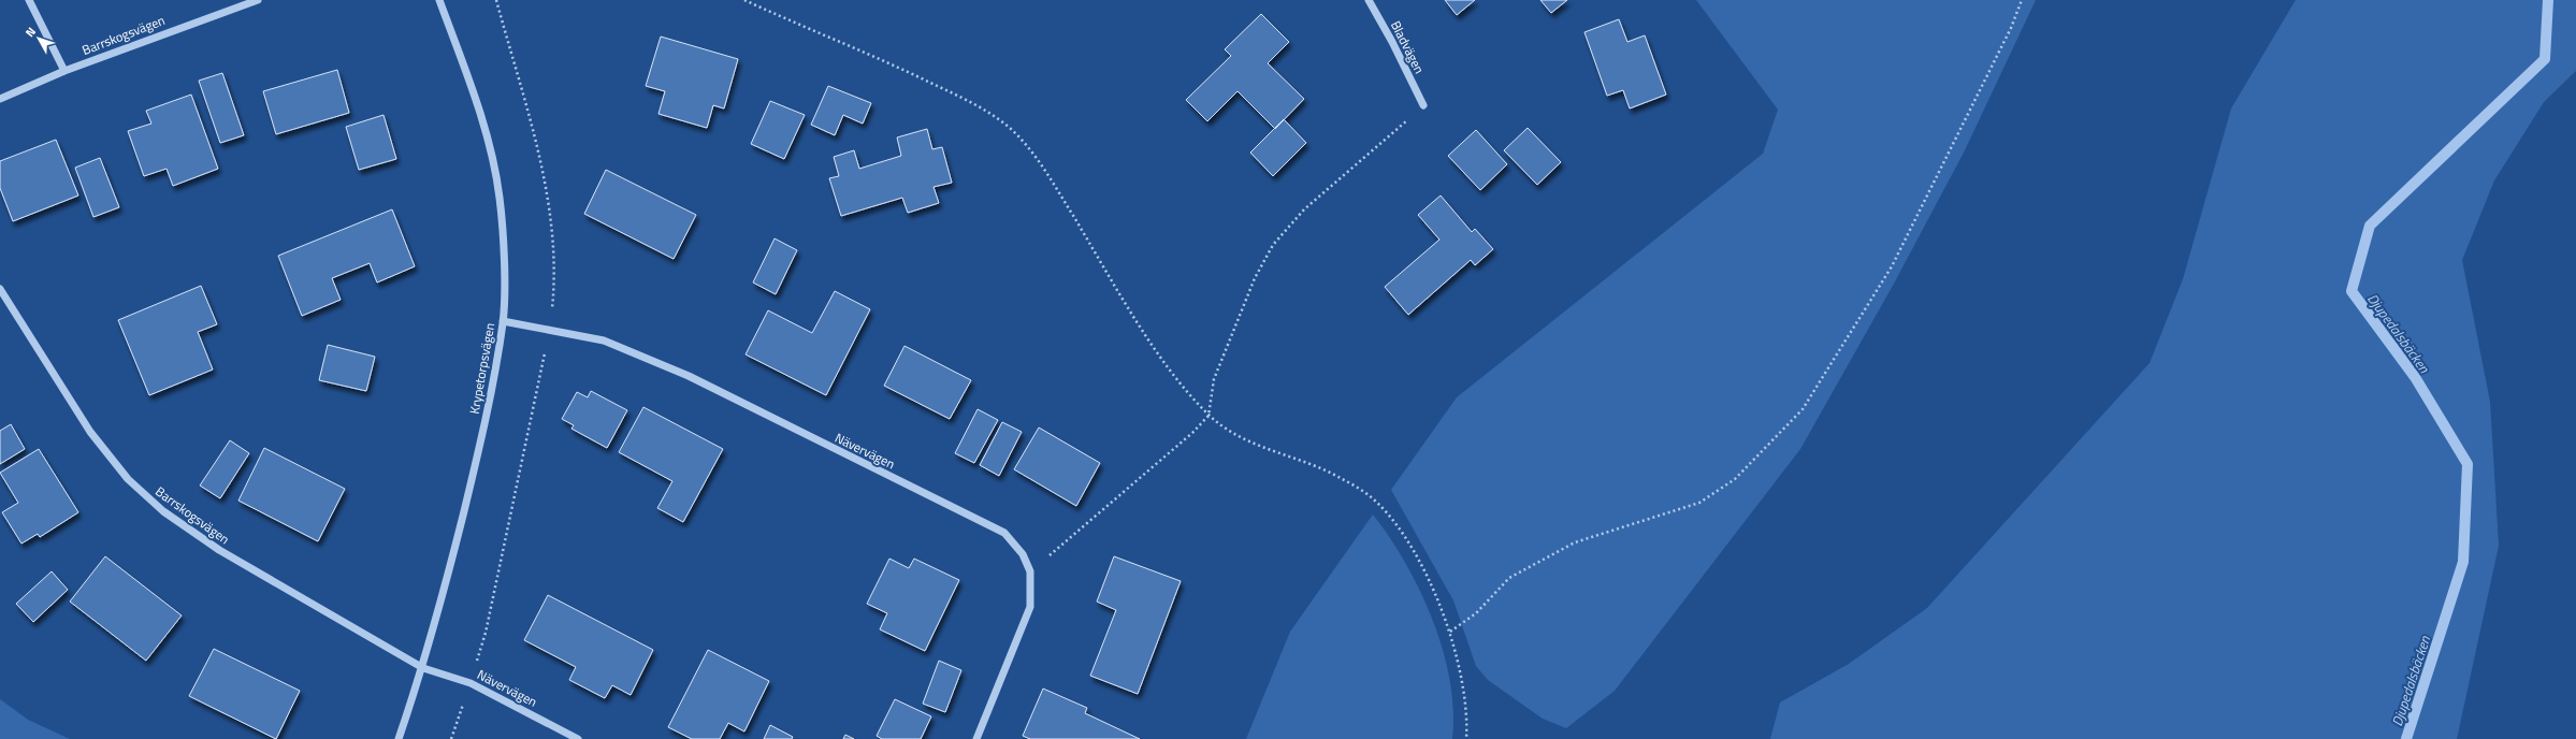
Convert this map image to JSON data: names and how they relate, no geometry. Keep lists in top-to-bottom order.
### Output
{
  "streets": {
    "street": [
      "Barrskogsvägen",
      "Bladvägen",
      "Krypetorpsvägen",
      "Nävervägen"
    ]
  },
  "crossings": [
    ["Barrskogsvägen", "Krypetorpsvägen"],
    ["Barrskogsvägen", "Nävervägen"],
    ["Krypetorpsvägen", "Nävervägen"]
  ],
  "water": ["Djupedalsbäcken"],
  "north": "top left"
}
